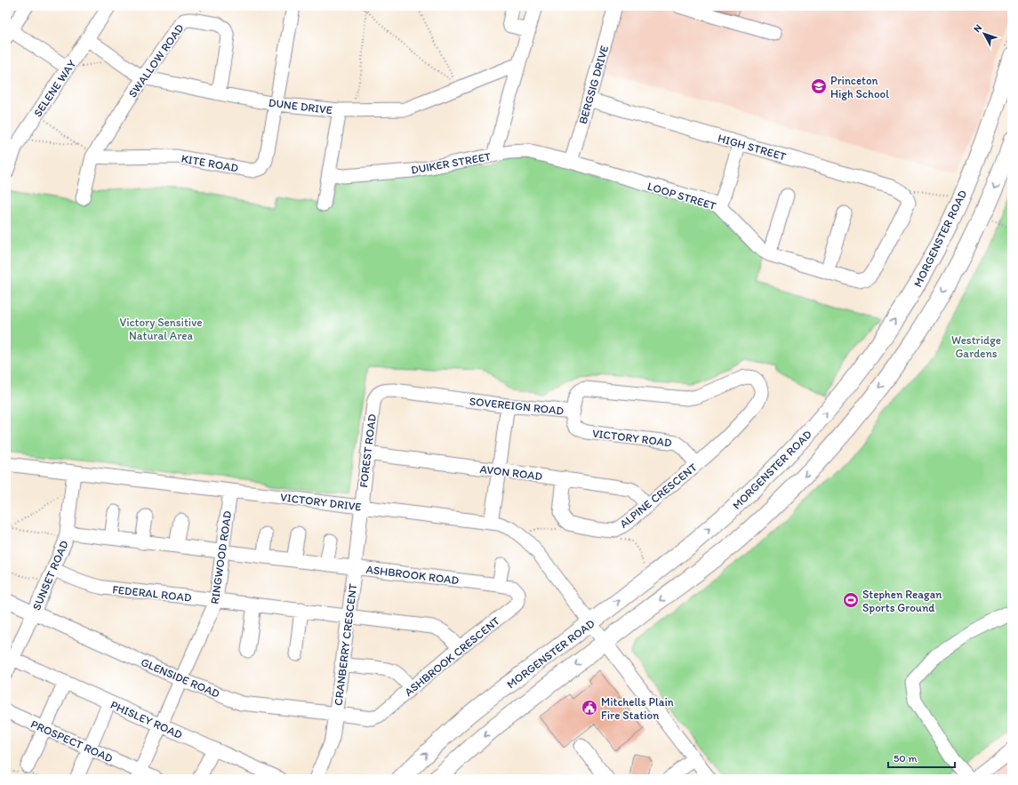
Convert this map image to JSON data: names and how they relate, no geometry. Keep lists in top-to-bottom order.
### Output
{
  "streets": {
    "main road": ["MORGENSTER ROAD"],
    "street": [
      "SWALLOW ROAD",
      "BERGSIG DRIVE",
      "SELENE WAY",
      "DUNE DRIVE",
      "HIGH STREET",
      "KITE ROAD",
      "DUIKER STREET",
      "LOOP STREET",
      "SOVEREIGN ROAD",
      "VICTORY ROAD",
      "FOREST ROAD",
      "AVON ROAD",
      "ALPINE CRESCENT",
      "VICTORY DRIVE",
      "RINGWOOD ROAD",
      "ASHBROOK ROAD",
      "SUNSET ROAD",
      "FEDERAL ROAD",
      "CRANBERRY CRESCENT",
      "ASHBROOK CRESCENT",
      "GLENSIDE ROAD",
      "PHISLEY ROAD",
      "PROSPECT ROAD"
    ]
  },
  "crossings": [
    ["SWALLOW ROAD", "DUNE DRIVE"],
    ["SWALLOW ROAD", "KITE ROAD"],
    ["BERGSIG DRIVE", "HIGH STREET"],
    ["BERGSIG DRIVE", "DUIKER STREET"],
    ["BERGSIG DRIVE", "LOOP STREET"],
    ["SELENE WAY", "DUNE DRIVE"],
    ["DUNE DRIVE", "KITE ROAD"],
    ["HIGH STREET", "LOOP STREET"],
    ["DUIKER STREET", "LOOP STREET"],
    ["MORGENSTER ROAD", "VICTORY DRIVE"],
    ["SOVEREIGN ROAD", "VICTORY ROAD"],
    ["SOVEREIGN ROAD", "FOREST ROAD"],
    ["SOVEREIGN ROAD", "ALPINE CRESCENT"],
    ["VICTORY ROAD", "ALPINE CRESCENT"],
    ["FOREST ROAD", "AVON ROAD"],
    ["FOREST ROAD", "VICTORY DRIVE"],
    ["FOREST ROAD", "CRANBERRY CRESCENT"],
    ["AVON ROAD", "ALPINE CRESCENT"],
    ["VICTORY DRIVE", "RINGWOOD ROAD"],
    ["VICTORY DRIVE", "SUNSET ROAD"],
    ["VICTORY DRIVE", "CRANBERRY CRESCENT"],
    ["RINGWOOD ROAD", "ASHBROOK ROAD"],
    ["RINGWOOD ROAD", "FEDERAL ROAD"],
    ["RINGWOOD ROAD", "GLENSIDE ROAD"],
    ["RINGWOOD ROAD", "PHISLEY ROAD"],
    ["RINGWOOD ROAD", "PROSPECT ROAD"],
    ["ASHBROOK ROAD", "SUNSET ROAD"],
    ["ASHBROOK ROAD", "CRANBERRY CRESCENT"],
    ["ASHBROOK ROAD", "ASHBROOK CRESCENT"],
    ["SUNSET ROAD", "FEDERAL ROAD"],
    ["SUNSET ROAD", "GLENSIDE ROAD"],
    ["SUNSET ROAD", "PHISLEY ROAD"],
    ["FEDERAL ROAD", "CRANBERRY CRESCENT"],
    ["FEDERAL ROAD", "ASHBROOK CRESCENT"],
    ["CRANBERRY CRESCENT", "ASHBROOK CRESCENT"],
    ["CRANBERRY CRESCENT", "GLENSIDE ROAD"],
    ["ASHBROOK CRESCENT", "GLENSIDE ROAD"]
  ],
  "parks": ["Victory Sensitive Natural Area", "Westridge Gardens"],
  "places": {
    "school or university": ["Princeton High School"],
    "sports": ["Stephen Reagan Sports Ground"],
    "public building": ["Mitchells Plain Fire Station"]
  },
  "scale_bar": "50 m",
  "north": "top left"
}
